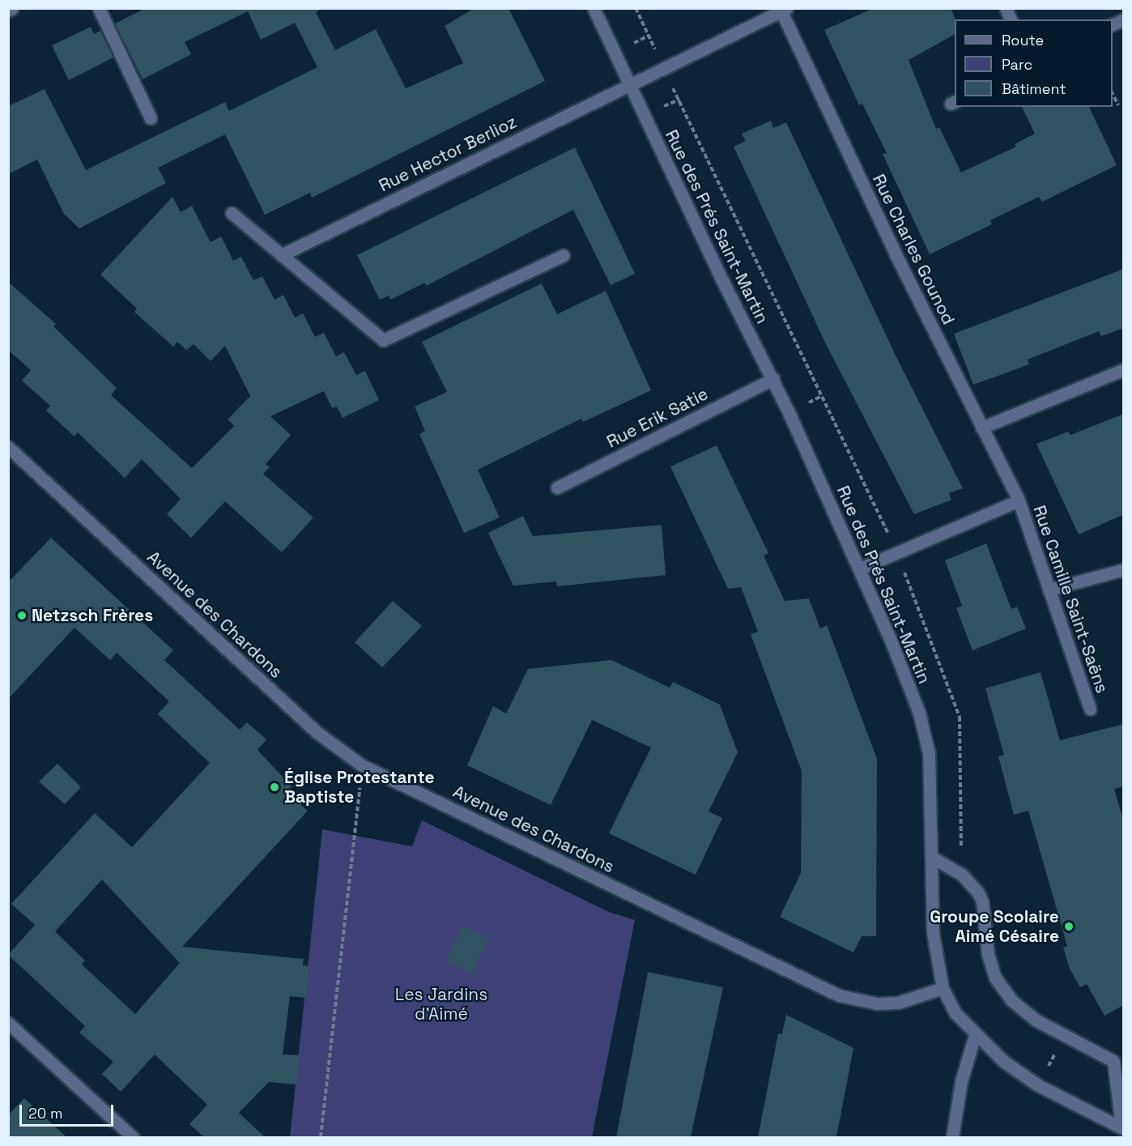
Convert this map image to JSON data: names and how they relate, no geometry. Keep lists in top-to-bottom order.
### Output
{
  "streets": {
    "street": [
      "Rue Hector Berlioz",
      "Rue des Prés Saint-Martin",
      "Rue Charles Gounod",
      "Rue Erik Satie",
      "Rue Camille Saint-Saëns",
      "Avenue des Chardons"
    ]
  },
  "crossings": [
    ["Rue Hector Berlioz", "Rue des Prés Saint-Martin"],
    ["Rue Hector Berlioz", "Rue Charles Gounod"],
    ["Rue des Prés Saint-Martin", "Rue Erik Satie"],
    ["Rue des Prés Saint-Martin", "Avenue des Chardons"],
    ["Rue Charles Gounod", "Rue Camille Saint-Saëns"]
  ],
  "parks": ["Les Jardins d'Aimé"],
  "places": ["Netzsch Frères", "Église Protestante Baptiste", "Groupe Scolaire Aimé Césaire"],
  "legend": ["Route", "Parc", "Bâtiment"],
  "scale_bar": "20 m"
}
